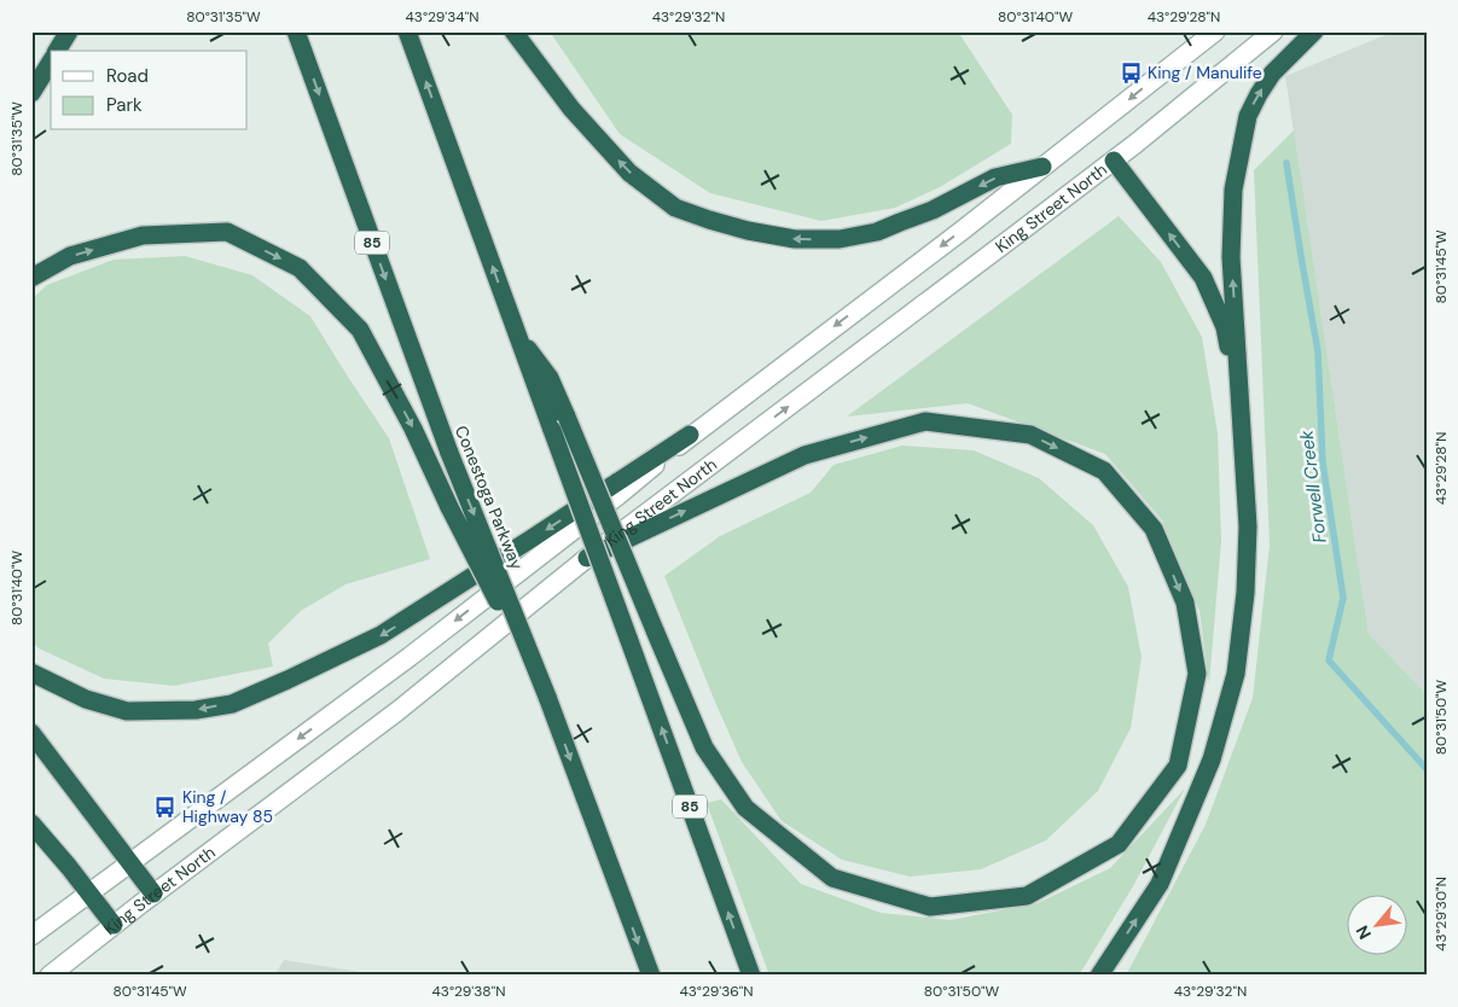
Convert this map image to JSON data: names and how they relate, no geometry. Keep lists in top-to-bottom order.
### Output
{
  "streets": {
    "highway": ["85", "Conestoga Parkway"],
    "main road": ["King Street North"]
  },
  "water": ["Forwell Creek"],
  "places": {
    "bus stop": ["King / Manulife", "King / Highway 85"]
  },
  "legend": ["Road", "Park"],
  "north": "bottom left",
  "coordinates": [
    "80°31'35\"W",
    "43°29'34\"N",
    "43°29'32\"N",
    "80°31'40\"W",
    "43°29'28\"N",
    "80°31'45\"W",
    "80°31'50\"W",
    "43°29'30\"N",
    "43°29'38\"N",
    "43°29'36\"N"
  ]
}
